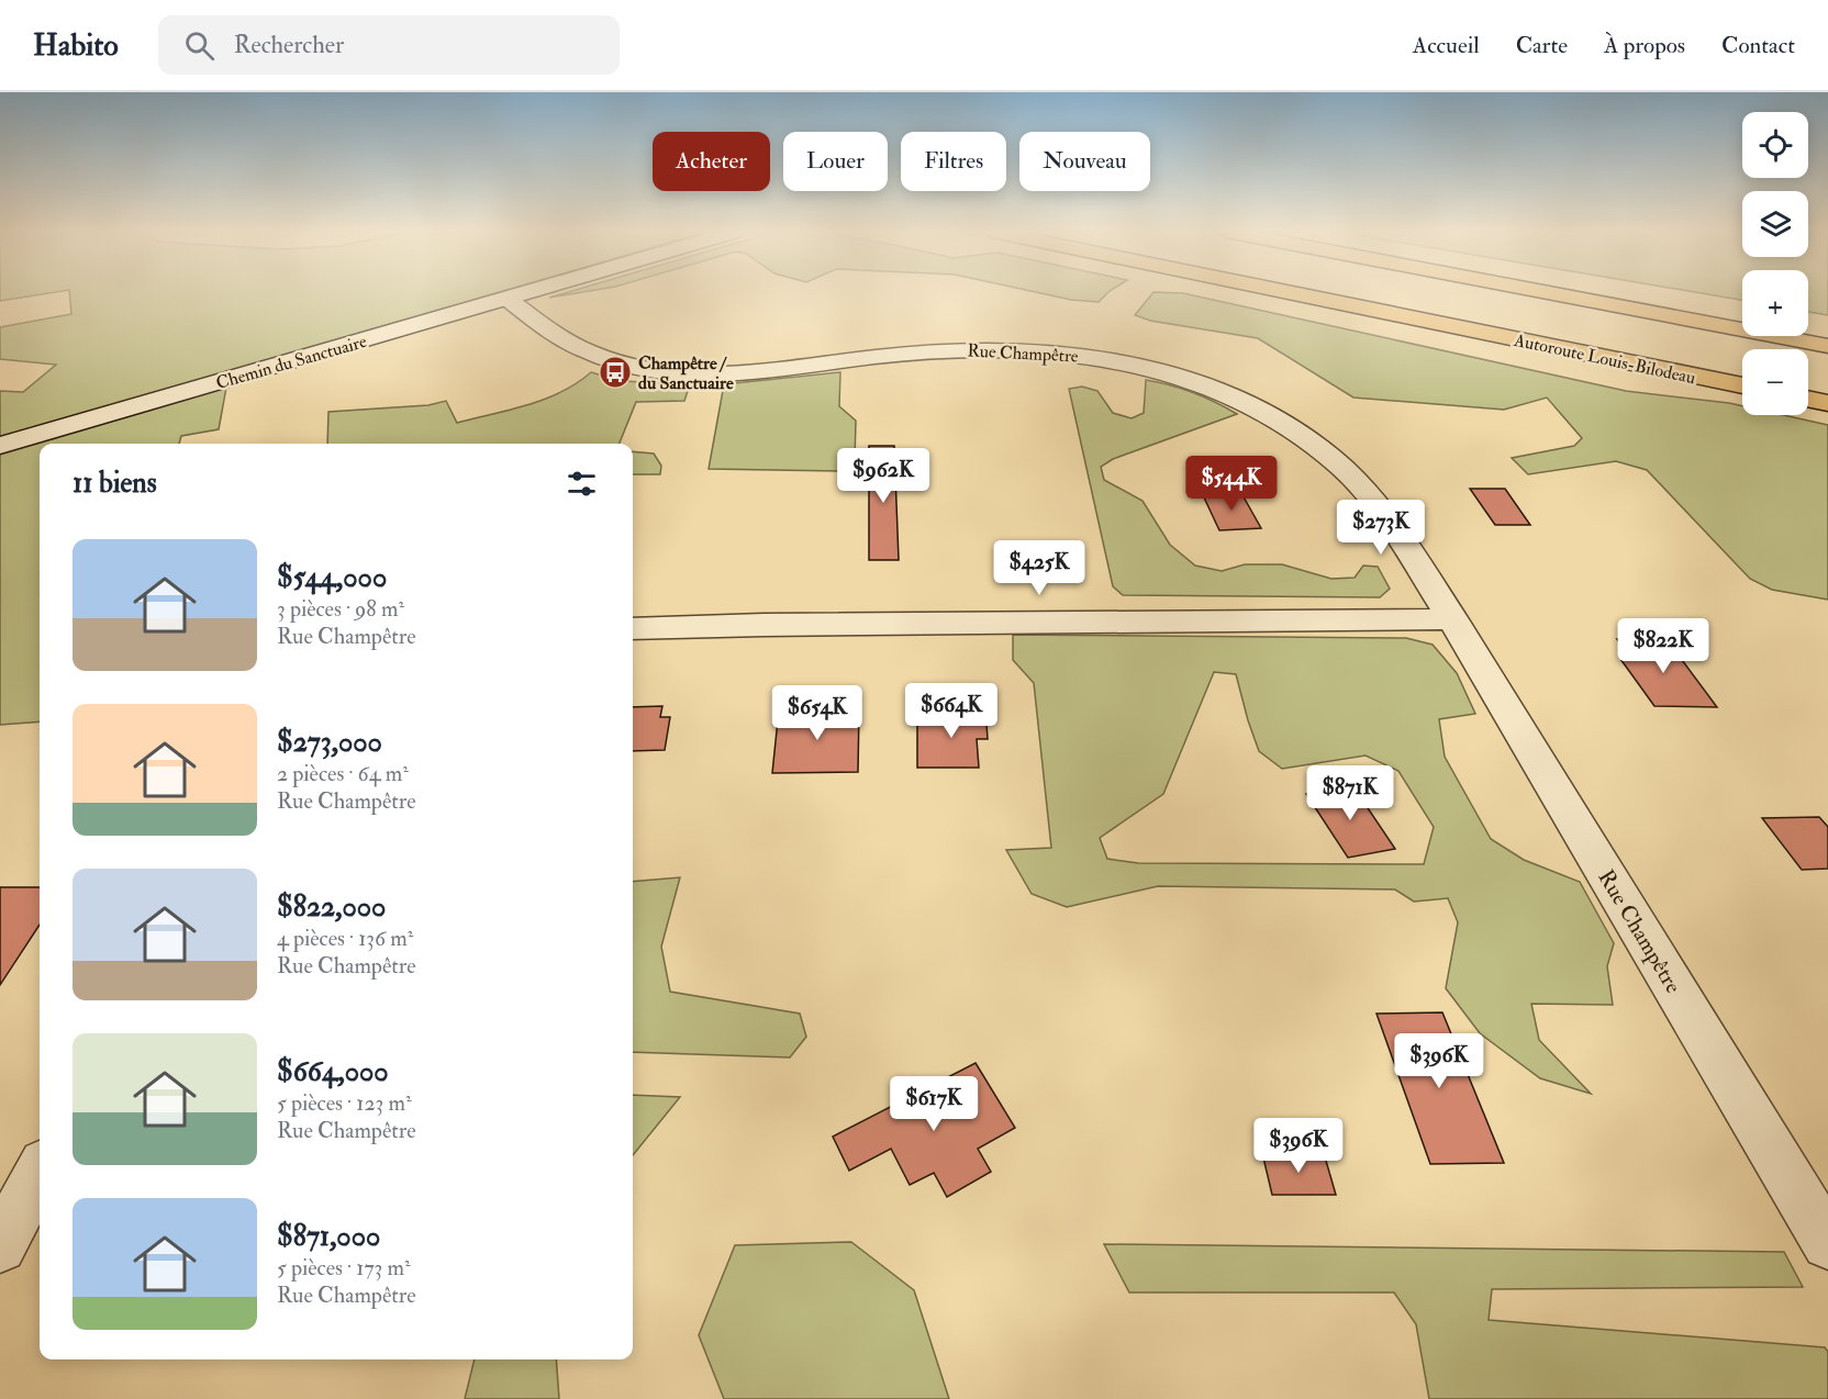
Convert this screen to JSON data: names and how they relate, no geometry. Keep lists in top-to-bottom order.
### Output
{
  "streets": {
    "highway": ["Autoroute Louis-Bilodeau"],
    "street": ["Rue Champêtre", "Chemin du Sanctuaire"]
  },
  "crossings": [
    ["Rue Champêtre", "Chemin du Sanctuaire"]
  ],
  "places": {
    "bus stop": ["Champêtre / du Sanctuaire"]
  },
  "page": {
    "header": "Habito",
    "search": "Rechercher",
    "nav": [
      "Accueil",
      "Carte",
      "À propos",
      "Contact"
    ],
    "map_buttons": ["+", "−"],
    "chip": [
      "Acheter",
      "Louer",
      "Filtres",
      "Nouveau"
    ],
    "heading": "11 biens",
    "price": [
      "$962K",
      "$544K",
      "$273K",
      "$425K",
      "$822K",
      "$664K",
      "$654K",
      "$871K",
      "$396K",
      "$617K",
      "$396K"
    ],
    "list": [
      {
        "name": "$544,000",
        "note": "3 pièces · 98 m² · Rue Champêtre"
      },
      {
        "name": "$273,000",
        "note": "2 pièces · 64 m² · Rue Champêtre"
      },
      {
        "name": "$822,000",
        "note": "4 pièces · 136 m² · Rue Champêtre"
      },
      {
        "name": "$664,000",
        "note": "5 pièces · 123 m² · Rue Champêtre"
      },
      {
        "name": "$871,000",
        "note": "5 pièces · 173 m² · Rue Champêtre"
      }
    ]
  }
}
